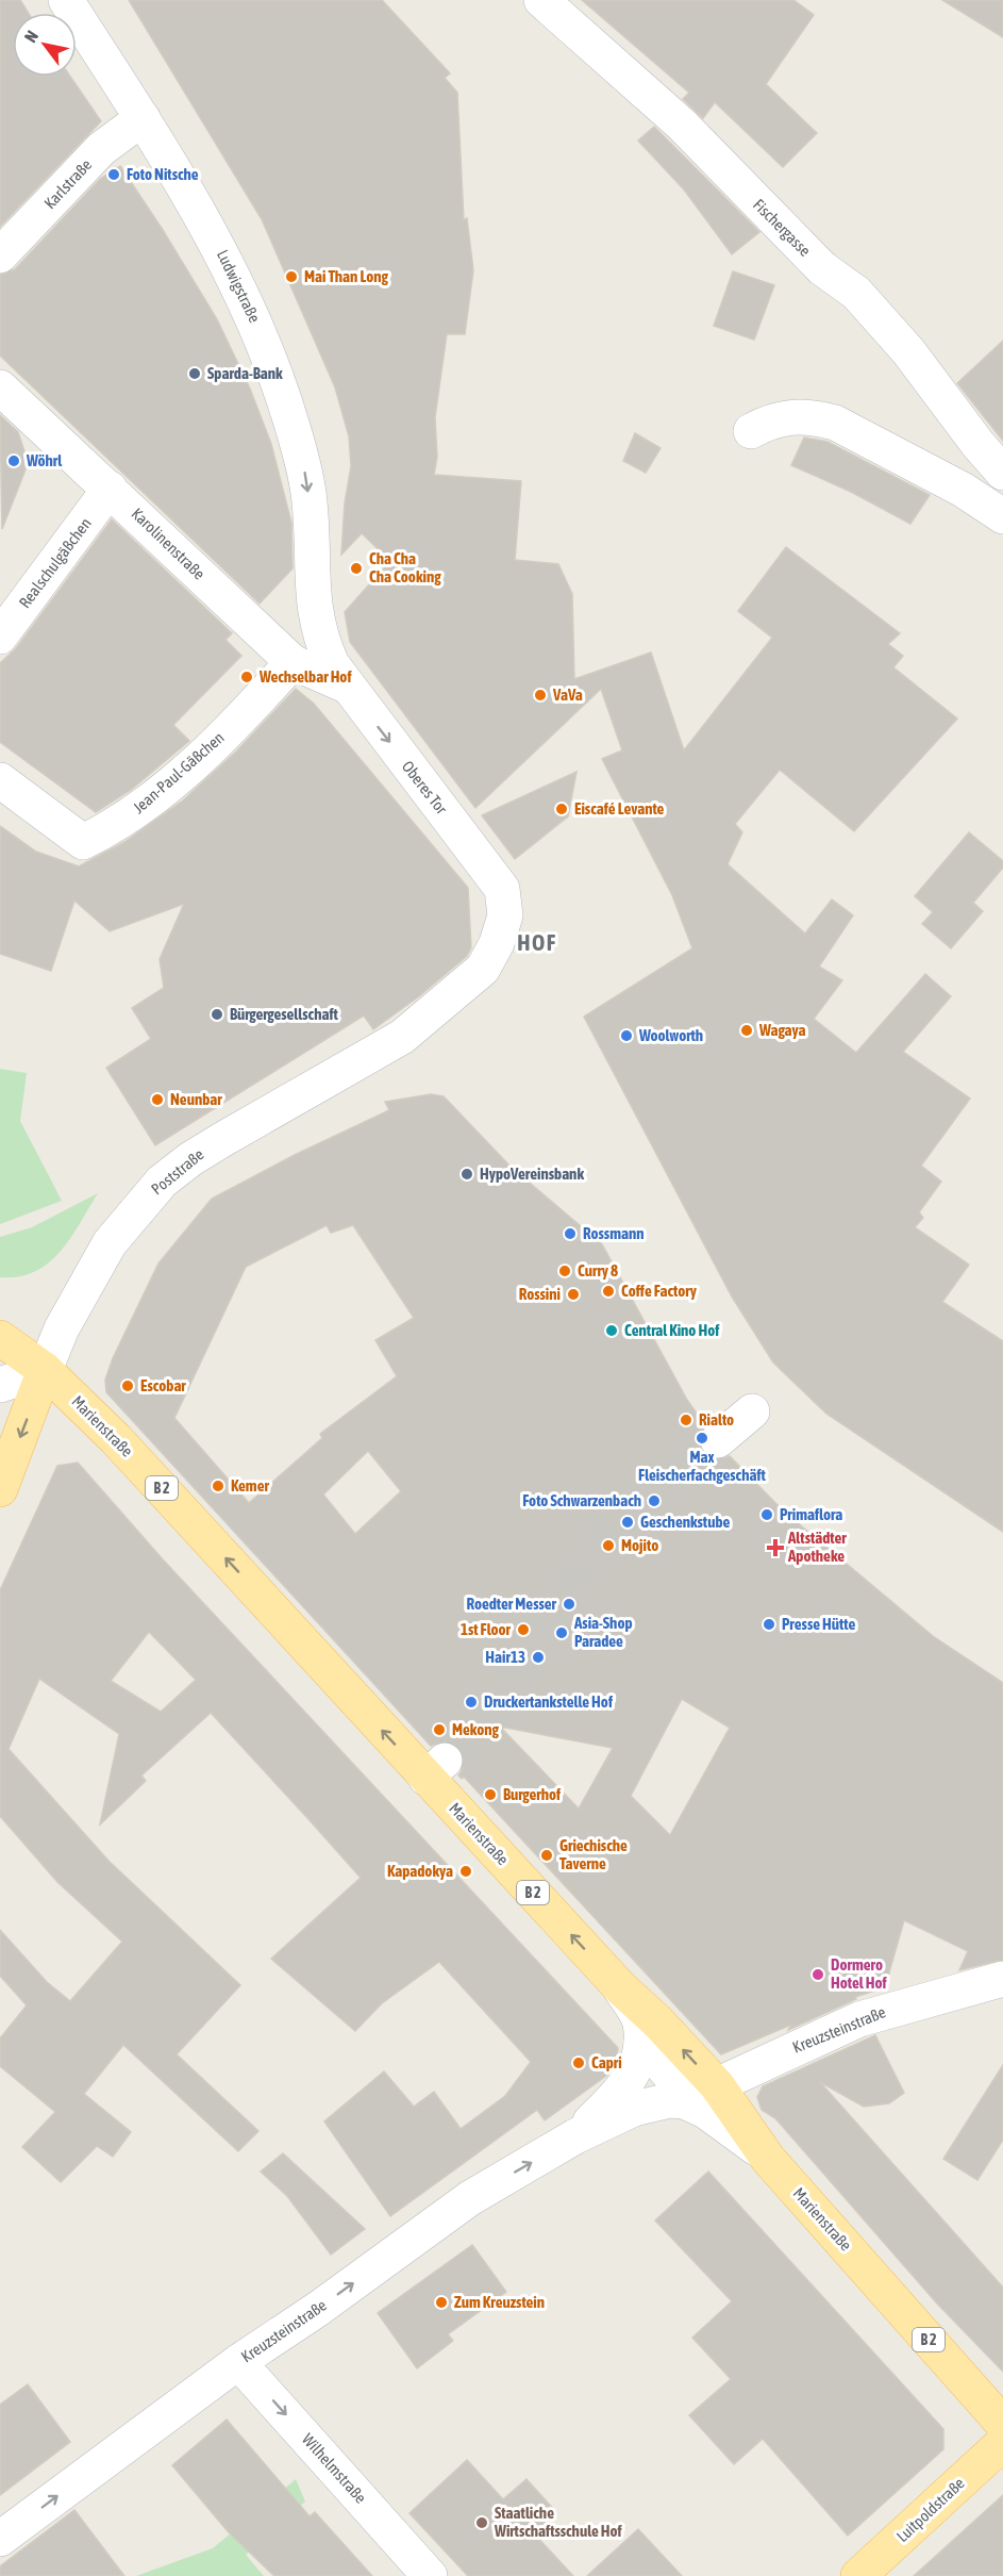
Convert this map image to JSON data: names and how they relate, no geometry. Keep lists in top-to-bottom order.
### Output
{
  "streets": {
    "main road": [
      "Poststraße",
      "Marienstraße",
      "B 2",
      "Luitpoldstraße"
    ],
    "street": [
      "Karlstraße",
      "Fischergasse",
      "Ludwigstraße",
      "Karolinenstraße",
      "Realschulgäßchen",
      "Jean-Paul-Gäßchen",
      "Oberes Tor",
      "Kreuzsteinstraße",
      "Wilhelmstraße"
    ]
  },
  "crossings": [
    ["Karlstraße", "Ludwigstraße"],
    ["Ludwigstraße", "Oberes Tor"],
    ["Karolinenstraße", "Realschulgäßchen"],
    ["Karolinenstraße", "Jean-Paul-Gäßchen"],
    ["Karolinenstraße", "Oberes Tor"],
    ["Oberes Tor", "Poststraße"],
    ["Poststraße", "Marienstraße"],
    ["Poststraße", "B 2"],
    ["Marienstraße", "B 2"],
    ["Marienstraße", "Kreuzsteinstraße"],
    ["Kreuzsteinstraße", "Wilhelmstraße"]
  ],
  "one_way": [
    "Ludwigstraße",
    "Oberes Tor",
    "Marienstraße",
    "Kreuzsteinstraße",
    "Wilhelmstraße"
  ],
  "districts": ["HOF"],
  "places": {
    "other": [
      "Foto Nitsche",
      "Mai Than Long",
      "Sparda-Bank",
      "Wöhrl",
      "Cha Cha Cha Cooking",
      "Wechselbar Hof",
      "VaVa",
      "Eiscafé Levante",
      "Bürgergesellschaft",
      "Wagaya",
      "Woolworth",
      "Neunbar",
      "HypoVereinsbank",
      "Rossmann",
      "Curry 8",
      "Coffe Factory",
      "Rossini",
      "Central Kino Hof",
      "Escobar",
      "Rialto",
      "Max Fleischerfachgeschäft",
      "Kemer",
      "Foto Schwarzenbach",
      "Primaflora",
      "Geschenkstube",
      "Mojito",
      "Roedter Messer",
      "Presse Hütte",
      "1st Floor",
      "Asia-Shop Paradee",
      "Hair13",
      "Druckertankstelle Hof",
      "Mekong",
      "Burgerhof",
      "Griechische Taverne",
      "Kapadokya",
      "Dormero Hotel Hof",
      "Capri",
      "Zum Kreuzstein",
      "Staatliche Wirtschaftsschule Hof"
    ],
    "health": ["Altstädter Apotheke"]
  },
  "north": "top left"
}
